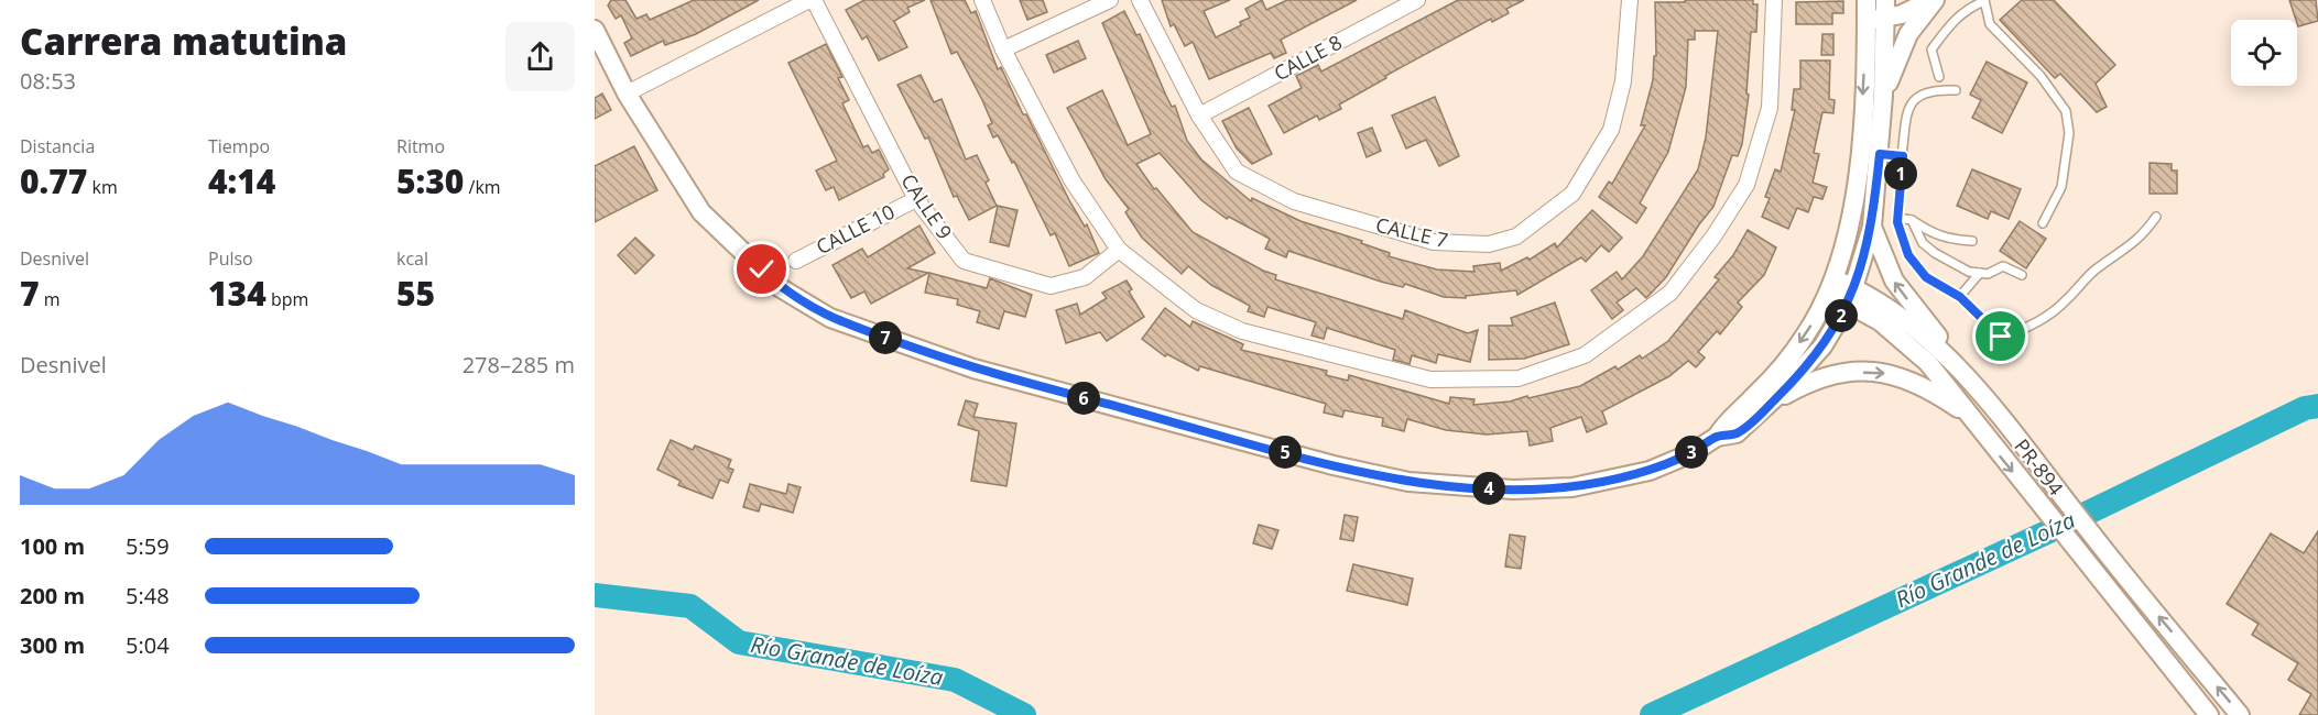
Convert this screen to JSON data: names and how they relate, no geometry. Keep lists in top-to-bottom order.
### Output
{
  "streets": {
    "street": [
      "CALLE 8",
      "CALLE 9",
      "CALLE 10",
      "CALLE 7",
      "PR-894"
    ]
  },
  "crossings": [
    ["CALLE 8", "CALLE 7"],
    ["CALLE 9", "CALLE 10"]
  ],
  "water": ["Río Grande de Loíza"],
  "page": {
    "heading": ["Carrera matutina", "08:53"],
    "stats": [
      ["Distancia", "0.77 km"],
      ["Tiempo", "4:14"],
      ["Ritmo", "5:30 /km"],
      ["Desnivel", "7 m"],
      ["Pulso", "134 bpm"],
      ["kcal", "55"]
    ],
    "pins": [
      "1",
      "2",
      "7",
      "6",
      "3",
      "5",
      "4"
    ],
    "chart": ["Desnivel", "278–285 m"],
    "list": [
      {
        "name": "100 m",
        "note": "5:59"
      },
      {
        "name": "200 m",
        "note": "5:48"
      },
      {
        "name": "300 m",
        "note": "5:04"
      }
    ]
  }
}
